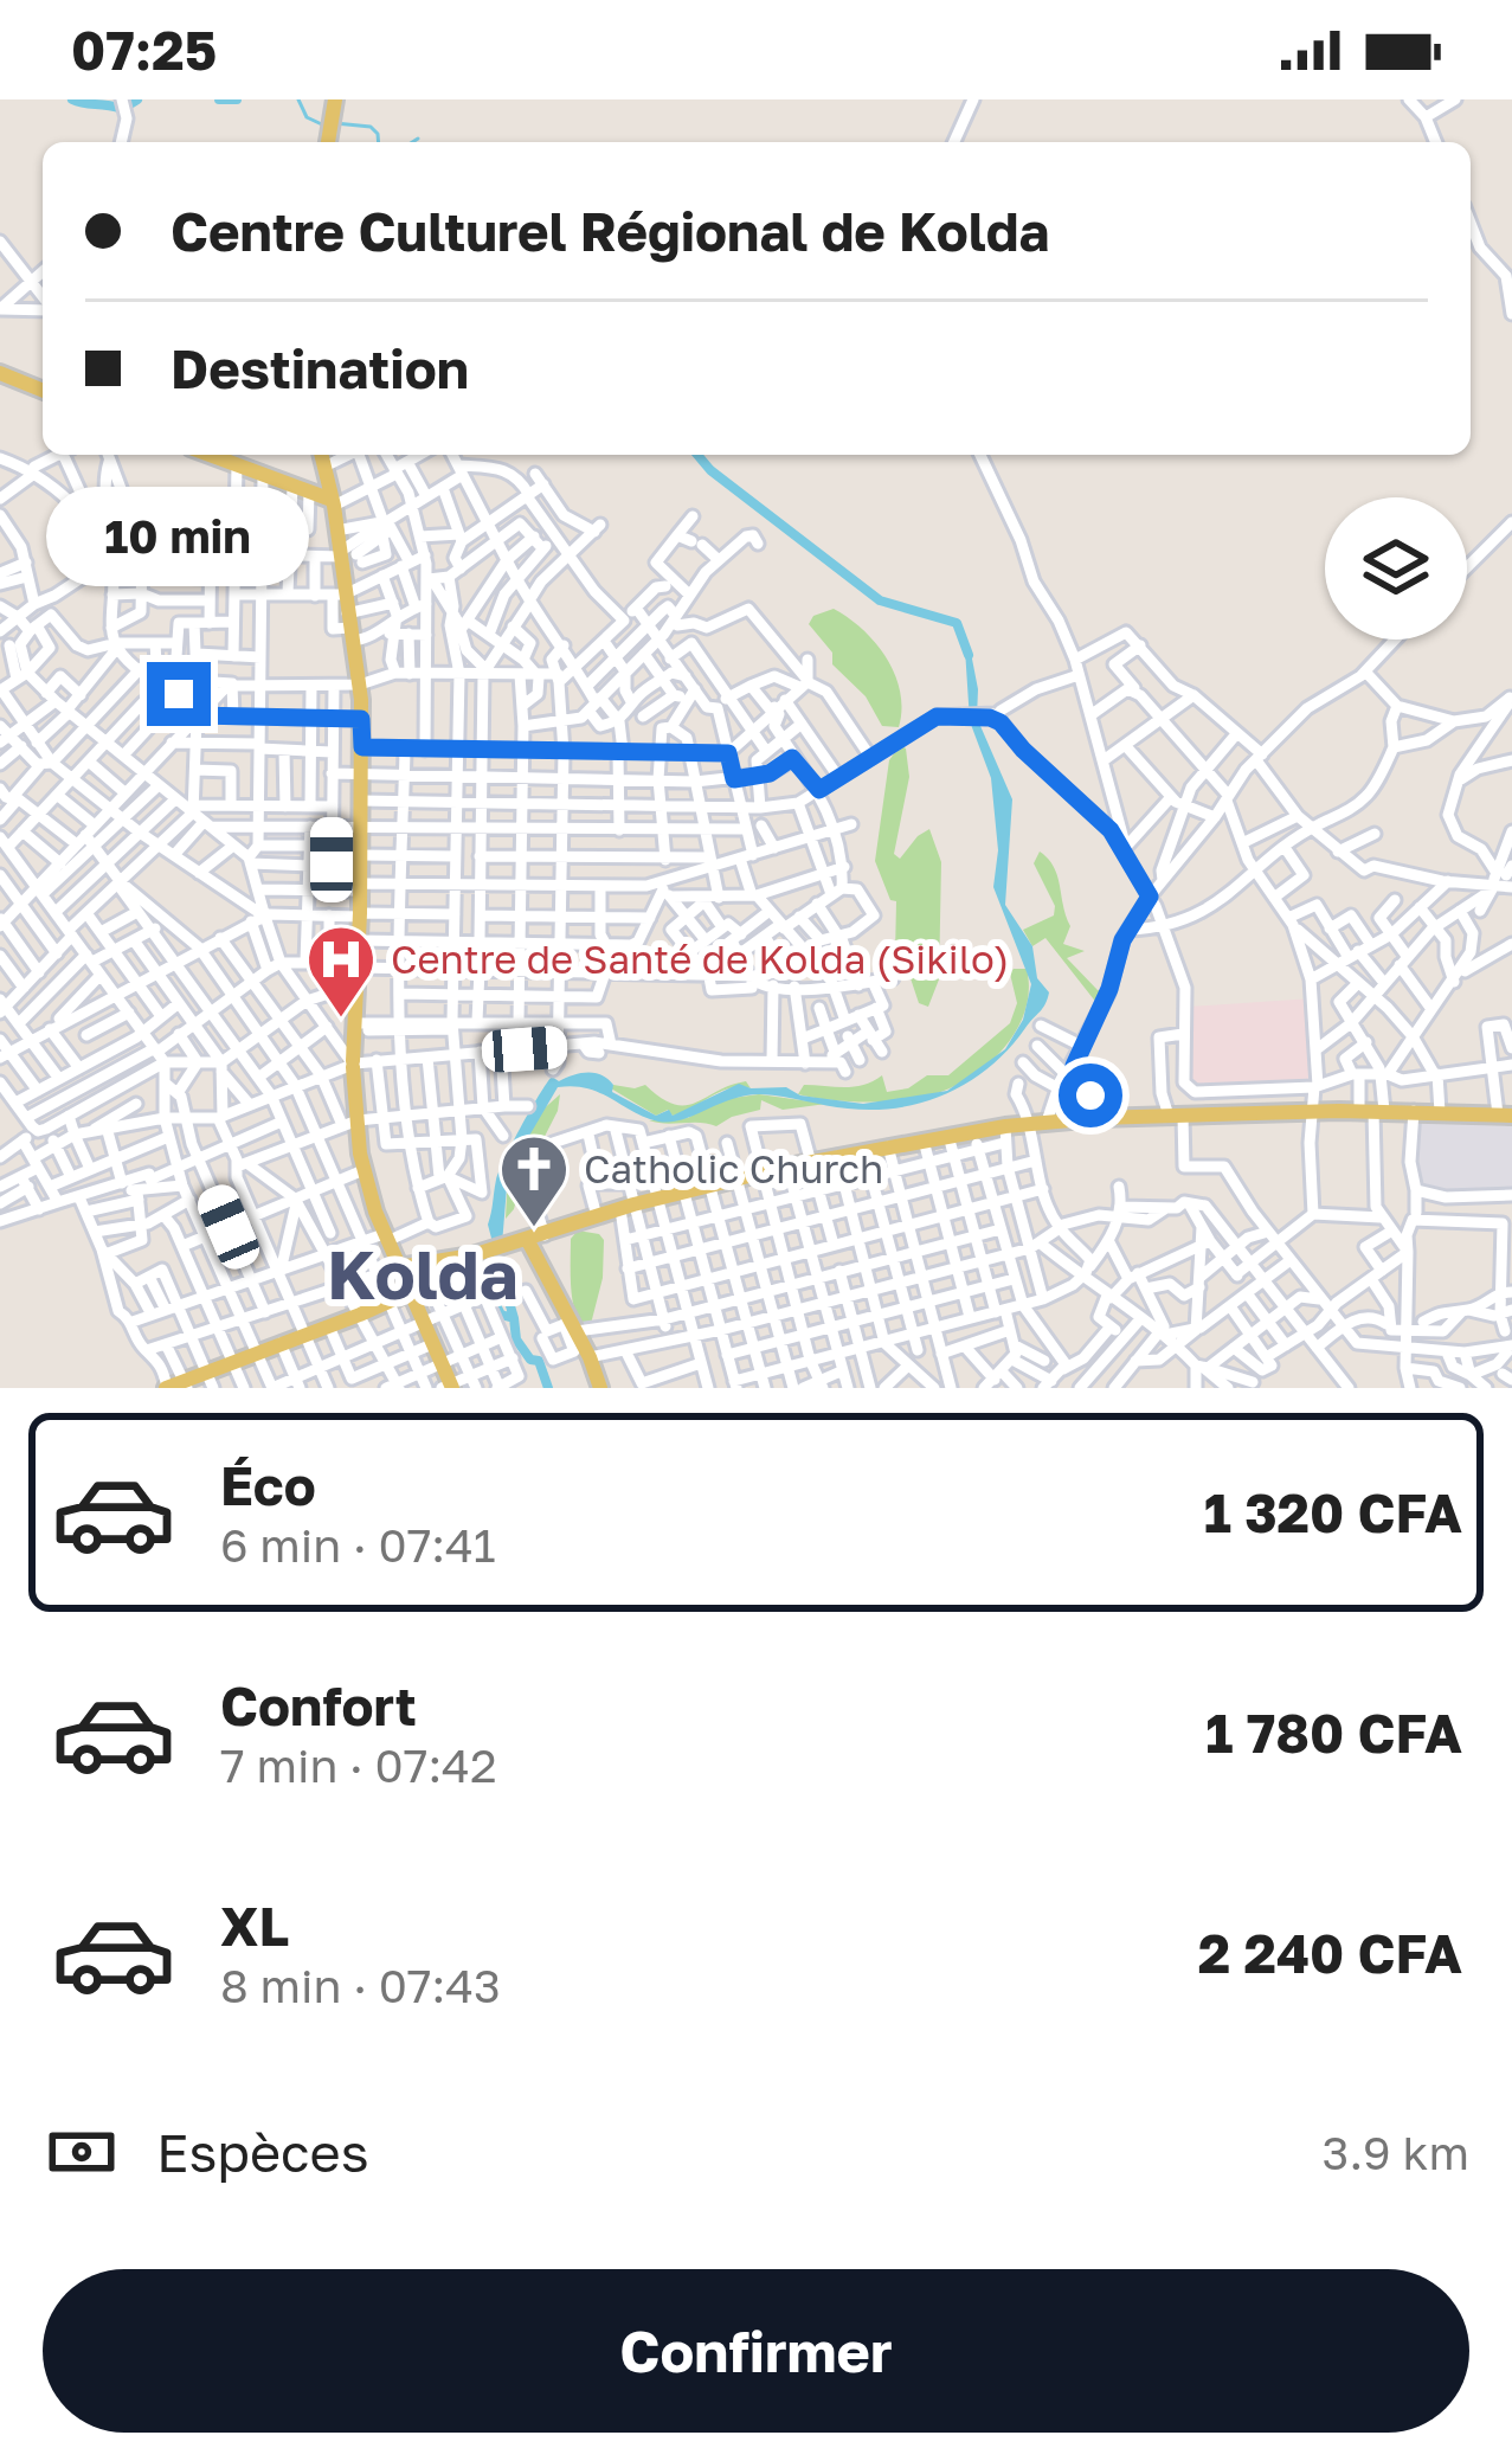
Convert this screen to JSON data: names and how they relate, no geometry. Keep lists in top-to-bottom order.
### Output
{
  "districts": ["Kolda"],
  "places": {
    "hospital": ["Centre de Santé de Kolda (Sikilo)"],
    "church": ["Catholic Church"]
  },
  "page": {
    "status": "07:25",
    "banner": ["Centre Culturel Régional de Kolda", "Destination"],
    "bubble": "10 min",
    "list": [
      {
        "name": "Éco",
        "note": "6 min · 07:41",
        "value": "1 320 CFA"
      },
      {
        "name": "Confort",
        "note": "7 min · 07:42",
        "value": "1 780 CFA"
      },
      {
        "name": "XL",
        "note": "8 min · 07:43",
        "value": "2 240 CFA"
      }
    ],
    "pay": ["Espèces", "3.9 km"],
    "buttons": "Confirmer"
  }
}
